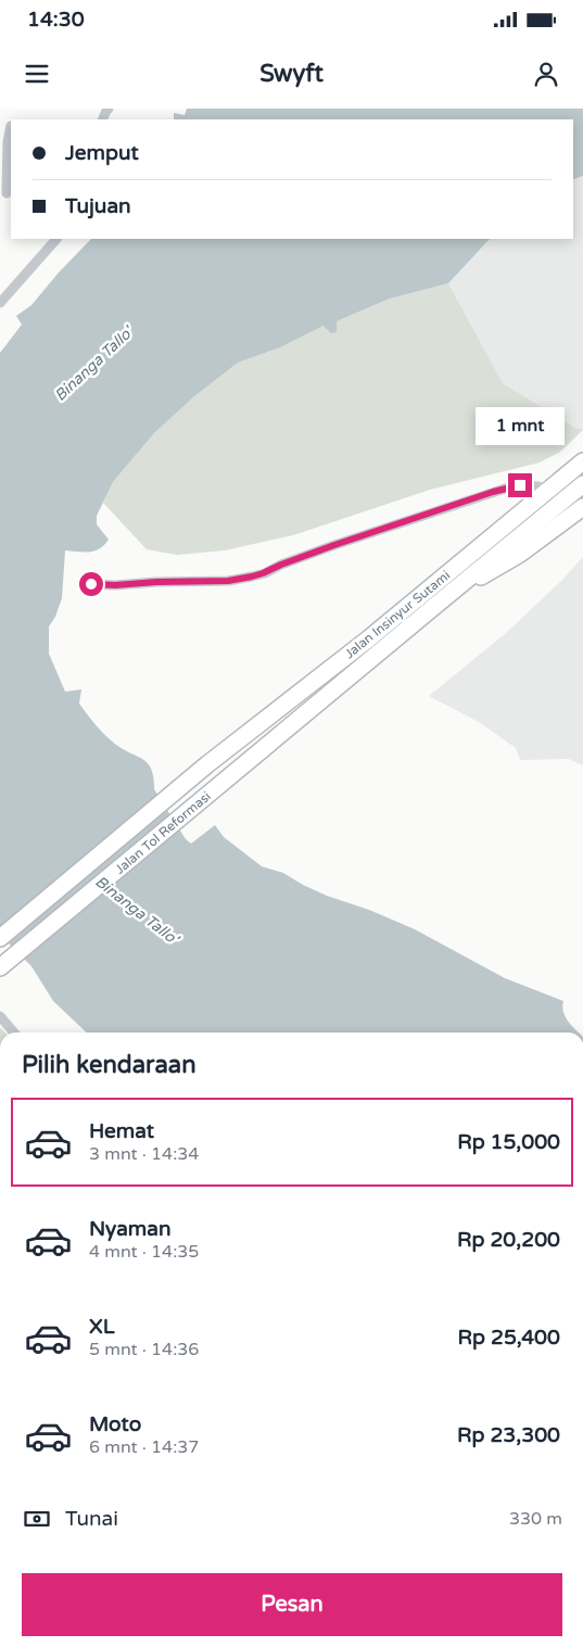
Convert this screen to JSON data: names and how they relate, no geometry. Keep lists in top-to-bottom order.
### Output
{
  "streets": {
    "highway": ["Jalan Insinyur Sutami", "Jalan Tol Reformasi"]
  },
  "crossings": [
    ["Jalan Insinyur Sutami", "Jalan Tol Reformasi"]
  ],
  "water": ["Binanga Tallo'"],
  "page": {
    "status": "14:30",
    "header": "Swyft",
    "banner": ["Jemput", "Tujuan"],
    "bubble": "1 mnt",
    "heading": "Pilih kendaraan",
    "list": [
      {
        "name": "Hemat",
        "note": "3 mnt · 14:34",
        "value": "Rp 15,000"
      },
      {
        "name": "Nyaman",
        "note": "4 mnt · 14:35",
        "value": "Rp 20,200"
      },
      {
        "name": "XL",
        "note": "5 mnt · 14:36",
        "value": "Rp 25,400"
      },
      {
        "name": "Moto",
        "note": "6 mnt · 14:37",
        "value": "Rp 23,300"
      }
    ],
    "pay": ["Tunai", "330 m"],
    "buttons": "Pesan"
  }
}
